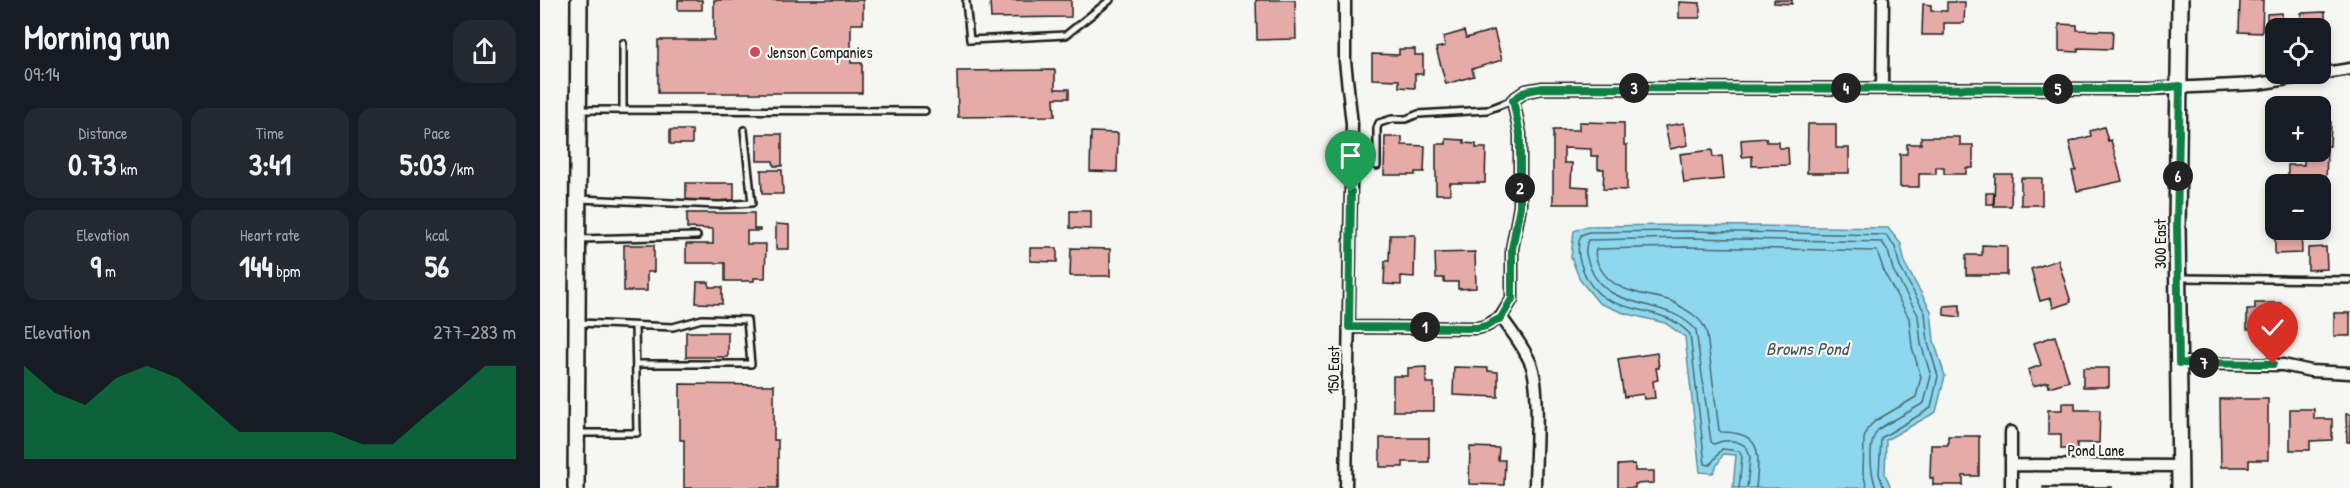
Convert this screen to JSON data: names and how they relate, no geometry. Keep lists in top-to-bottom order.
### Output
{
  "streets": {
    "street": ["300 East", "150 East", "Pond Lane"]
  },
  "crossings": [
    ["300 East", "Pond Lane"]
  ],
  "water": ["Browns Pond"],
  "places": ["Jenson Companies"],
  "page": {
    "heading": ["Morning run", "09:14"],
    "map_buttons": ["+", "−"],
    "pins": [
      "3",
      "4",
      "5",
      "6",
      "2",
      "1",
      "7"
    ],
    "stats": [
      ["Distance", "0.73 km"],
      ["Time", "3:41"],
      ["Pace", "5:03 /km"],
      ["Elevation", "9 m"],
      ["Heart rate", "144 bpm"],
      ["kcal", "56"]
    ],
    "chart": ["Elevation", "277–283 m"]
  }
}
